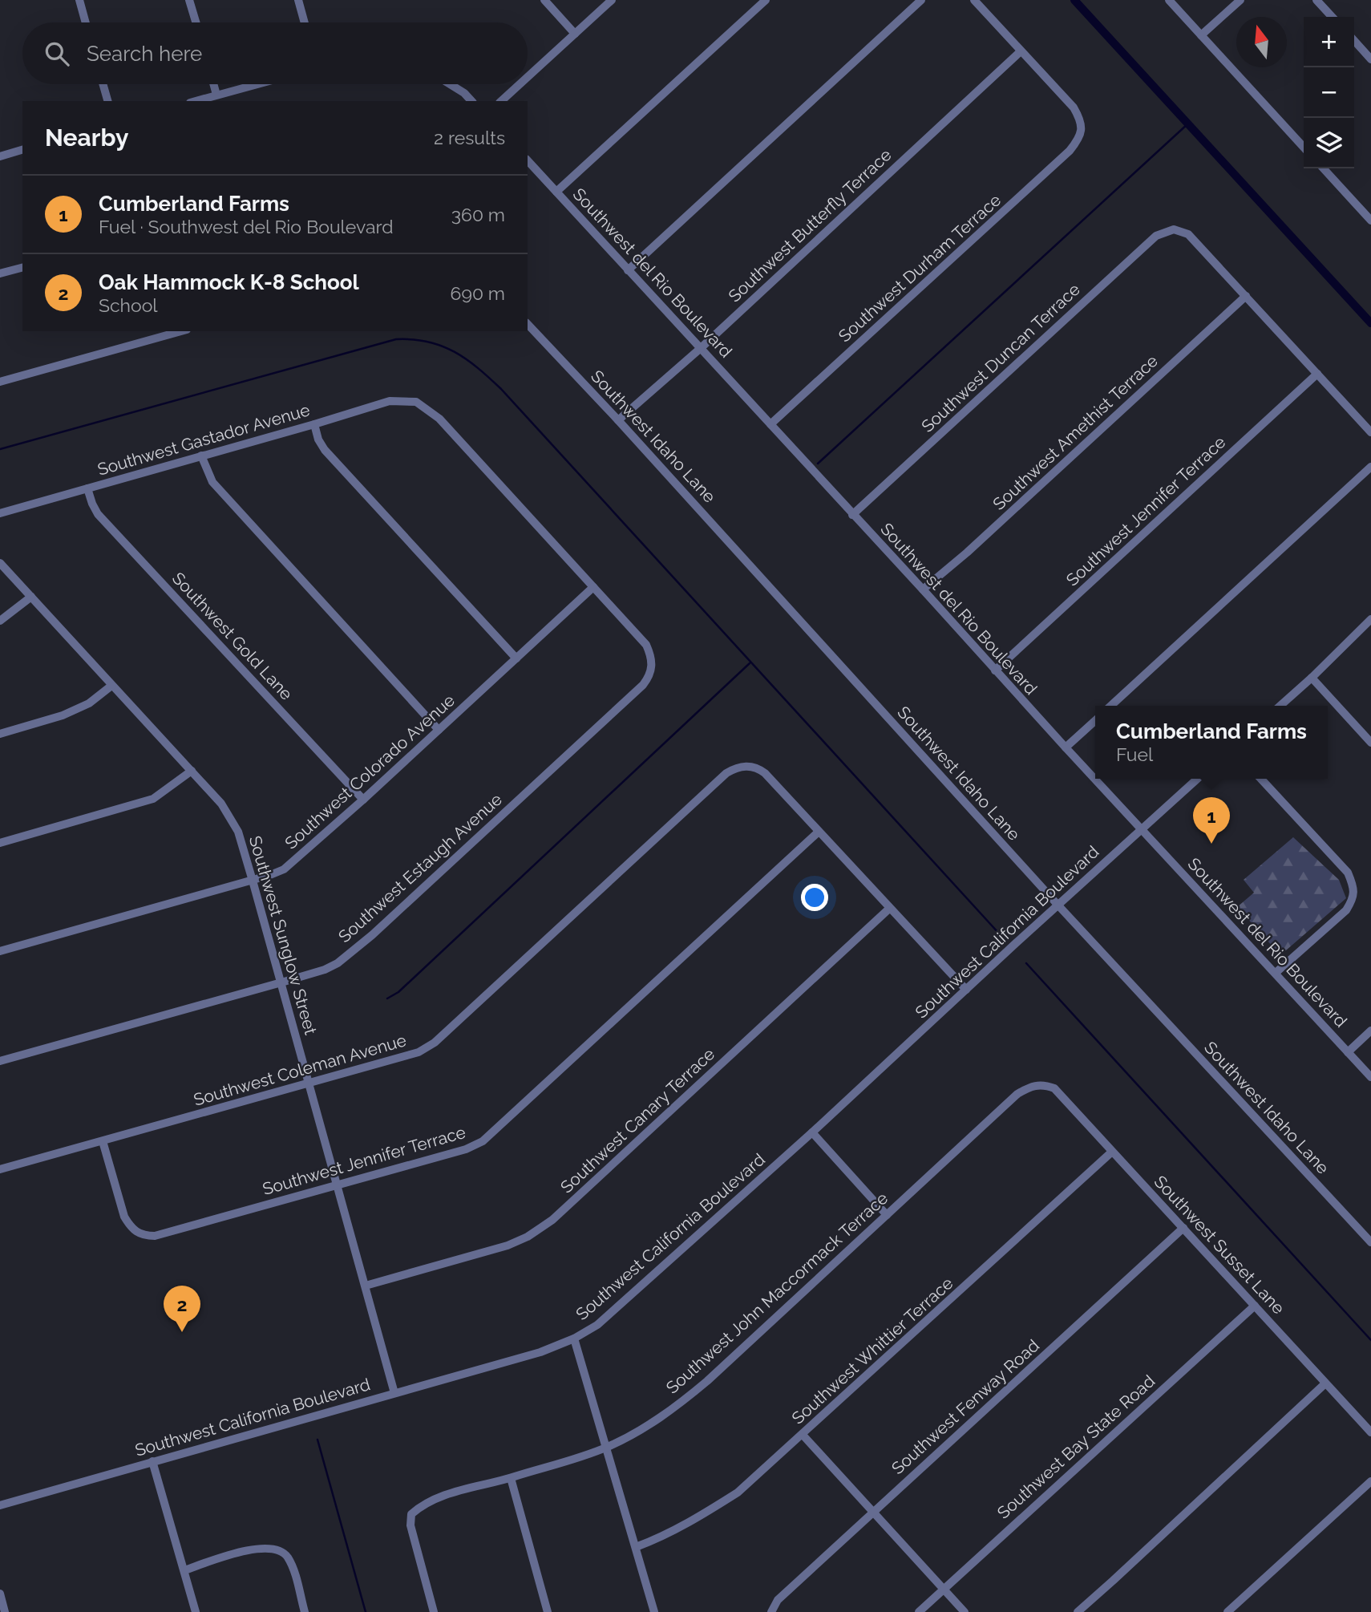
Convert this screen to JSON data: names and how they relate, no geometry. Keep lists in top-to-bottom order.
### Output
{
  "streets": {
    "street": [
      "Southwest Butterfly Terrace",
      "Southwest Durham Terrace",
      "Southwest del Rio Boulevard",
      "Southwest Duncan Terrace",
      "Southwest Amethist Terrace",
      "Southwest Idaho Lane",
      "Southwest Gastador Avenue",
      "Southwest Jennifer Terrace",
      "Southwest Gold Lane",
      "Southwest Colorado Avenue",
      "Southwest Estaugh Avenue",
      "Southwest California Boulevard",
      "Southwest Sunglow Street",
      "Southwest Coleman Avenue",
      "Southwest Canary Terrace",
      "Southwest Susset Lane",
      "Southwest John Maccormack Terrace",
      "Southwest Whittier Terrace",
      "Southwest Fenway Road",
      "Southwest Bay State Road"
    ]
  },
  "crossings": [
    ["Southwest Butterfly Terrace", "Southwest Durham Terrace"],
    ["Southwest Butterfly Terrace", "Southwest del Rio Boulevard"],
    ["Southwest Butterfly Terrace", "Southwest Idaho Lane"],
    ["Southwest Durham Terrace", "Southwest del Rio Boulevard"],
    ["Southwest del Rio Boulevard", "Southwest Duncan Terrace"],
    ["Southwest del Rio Boulevard", "Southwest Amethist Terrace"],
    ["Southwest del Rio Boulevard", "Southwest Jennifer Terrace"],
    ["Southwest del Rio Boulevard", "Southwest California Boulevard"],
    ["Southwest Duncan Terrace", "Southwest Amethist Terrace"],
    ["Southwest Idaho Lane", "Southwest California Boulevard"],
    ["Southwest Gastador Avenue", "Southwest Gold Lane"],
    ["Southwest Gastador Avenue", "Southwest Colorado Avenue"],
    ["Southwest Gastador Avenue", "Southwest Estaugh Avenue"],
    ["Southwest Jennifer Terrace", "Southwest Sunglow Street"],
    ["Southwest Jennifer Terrace", "Southwest Coleman Avenue"],
    ["Southwest Gold Lane", "Southwest Colorado Avenue"],
    ["Southwest Colorado Avenue", "Southwest Estaugh Avenue"],
    ["Southwest Colorado Avenue", "Southwest Sunglow Street"],
    ["Southwest Estaugh Avenue", "Southwest Sunglow Street"],
    ["Southwest California Boulevard", "Southwest Sunglow Street"],
    ["Southwest Sunglow Street", "Southwest Coleman Avenue"],
    ["Southwest Sunglow Street", "Southwest Canary Terrace"],
    ["Southwest Susset Lane", "Southwest John Maccormack Terrace"],
    ["Southwest Susset Lane", "Southwest Whittier Terrace"],
    ["Southwest Susset Lane", "Southwest Fenway Road"],
    ["Southwest Susset Lane", "Southwest Bay State Road"]
  ],
  "north": "top",
  "page": {
    "map_buttons": ["+", "−"],
    "search": "Search here",
    "heading": ["Nearby", "2 results"],
    "list": [
      {
        "mark": "1",
        "name": "Cumberland Farms",
        "note": "Fuel · Southwest del Rio Boulevard",
        "value": "360 m"
      },
      {
        "mark": "2",
        "name": "Oak Hammock K-8 School",
        "note": "School",
        "value": "690 m"
      }
    ],
    "popup": ["Cumberland Farms", "Fuel"],
    "pins": ["1", "2"]
  }
}
